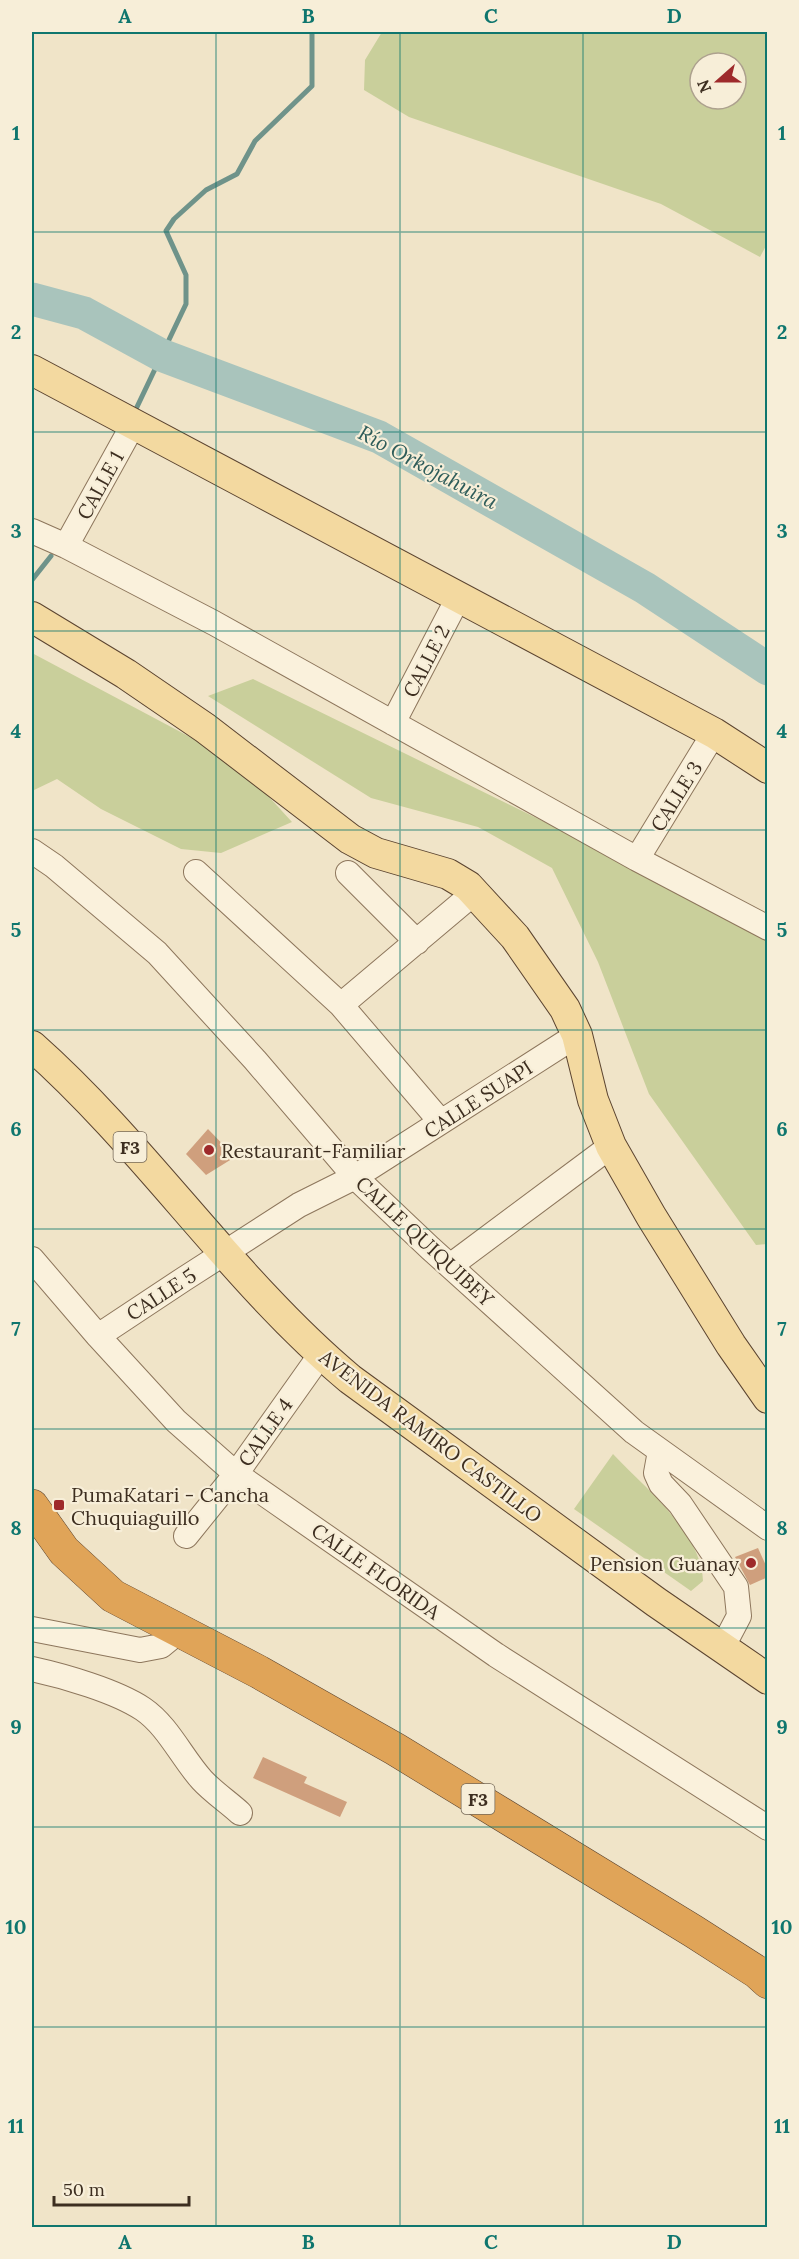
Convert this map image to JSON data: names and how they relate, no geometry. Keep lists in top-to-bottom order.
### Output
{
  "streets": {
    "highway": ["F3"],
    "main road": ["AVENIDA RAMIRO CASTILLO"],
    "street": [
      "CALLE 1",
      "CALLE 2",
      "CALLE 3",
      "CALLE SUAPI",
      "CALLE QUIQUIBEY",
      "CALLE 5",
      "CALLE 4",
      "CALLE FLORIDA"
    ]
  },
  "crossings": [
    ["CALLE SUAPI", "CALLE QUIQUIBEY"],
    ["CALLE SUAPI", "CALLE 5"],
    ["CALLE SUAPI", "AVENIDA RAMIRO CASTILLO"],
    ["CALLE 5", "AVENIDA RAMIRO CASTILLO"],
    ["CALLE 5", "CALLE FLORIDA"],
    ["CALLE 4", "AVENIDA RAMIRO CASTILLO"],
    ["CALLE 4", "CALLE FLORIDA"]
  ],
  "water": ["Río Orkojahuira"],
  "places": {
    "other": ["Restaurant-Familiar", "Pension Guanay"],
    "transit": ["PumaKatari - Cancha Chuquiaguillo"]
  },
  "scale_bar": "50 m",
  "north": "left",
  "grid": {
    "columns": [
      "A",
      "B",
      "C",
      "D"
    ],
    "rows": [
      "1",
      "2",
      "3",
      "4",
      "5",
      "6",
      "7",
      "8",
      "9",
      "10",
      "11"
    ]
  }
}
